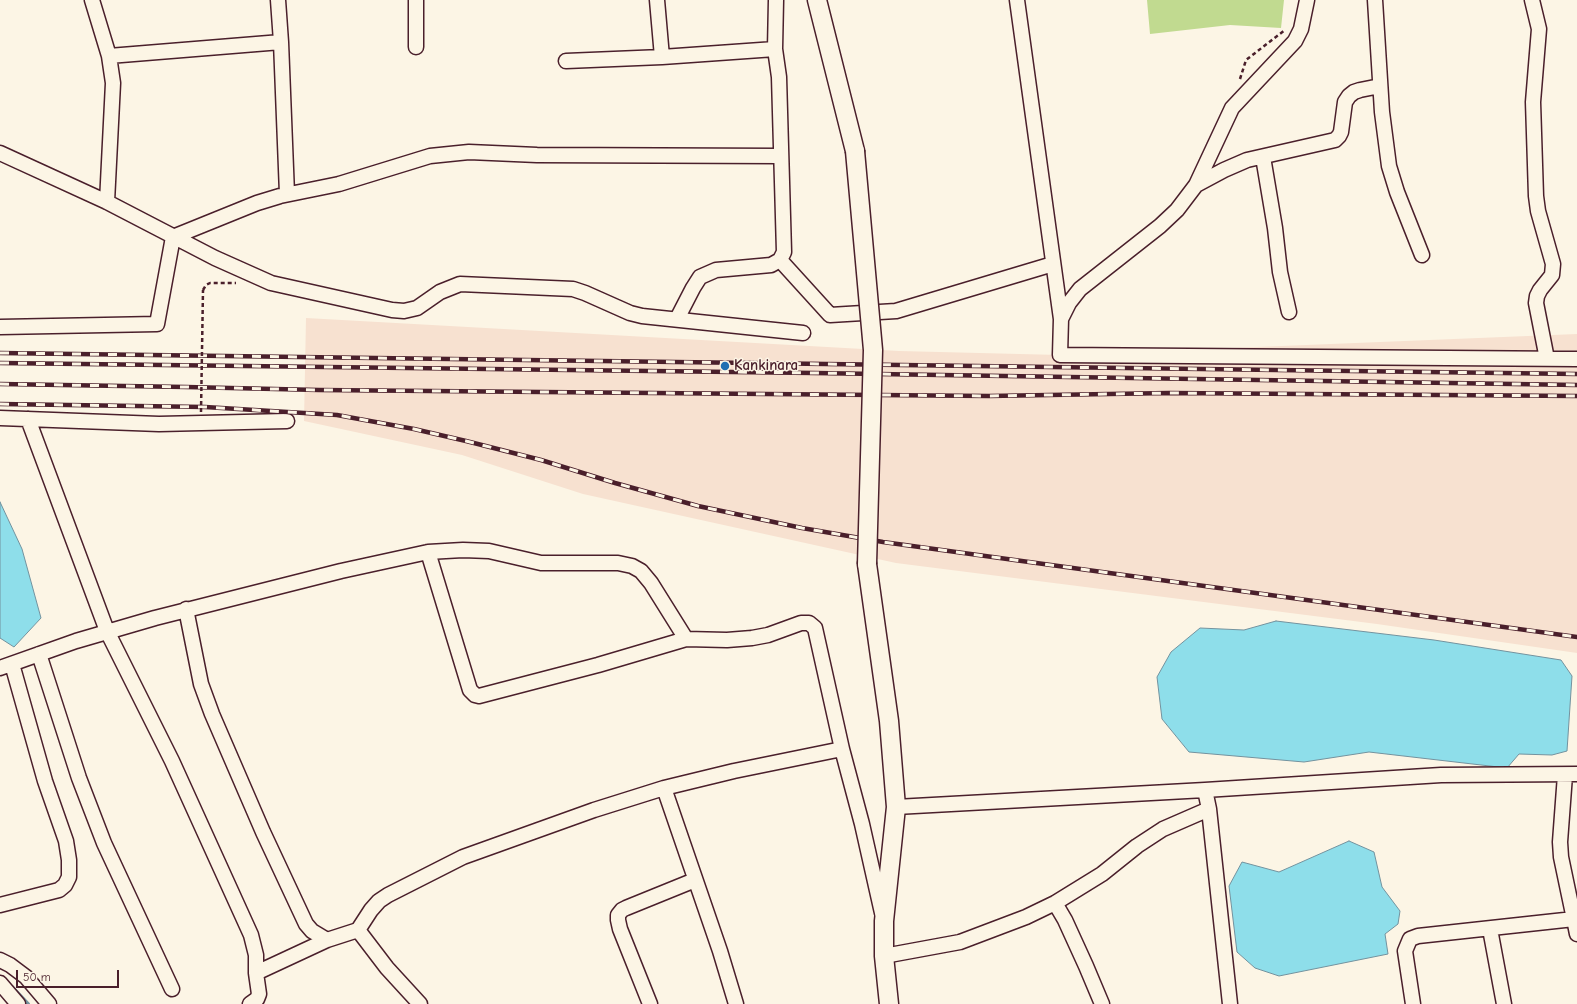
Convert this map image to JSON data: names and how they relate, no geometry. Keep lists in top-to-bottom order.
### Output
{
  "places": ["Kankinara"],
  "scale_bar": "50 m"
}
